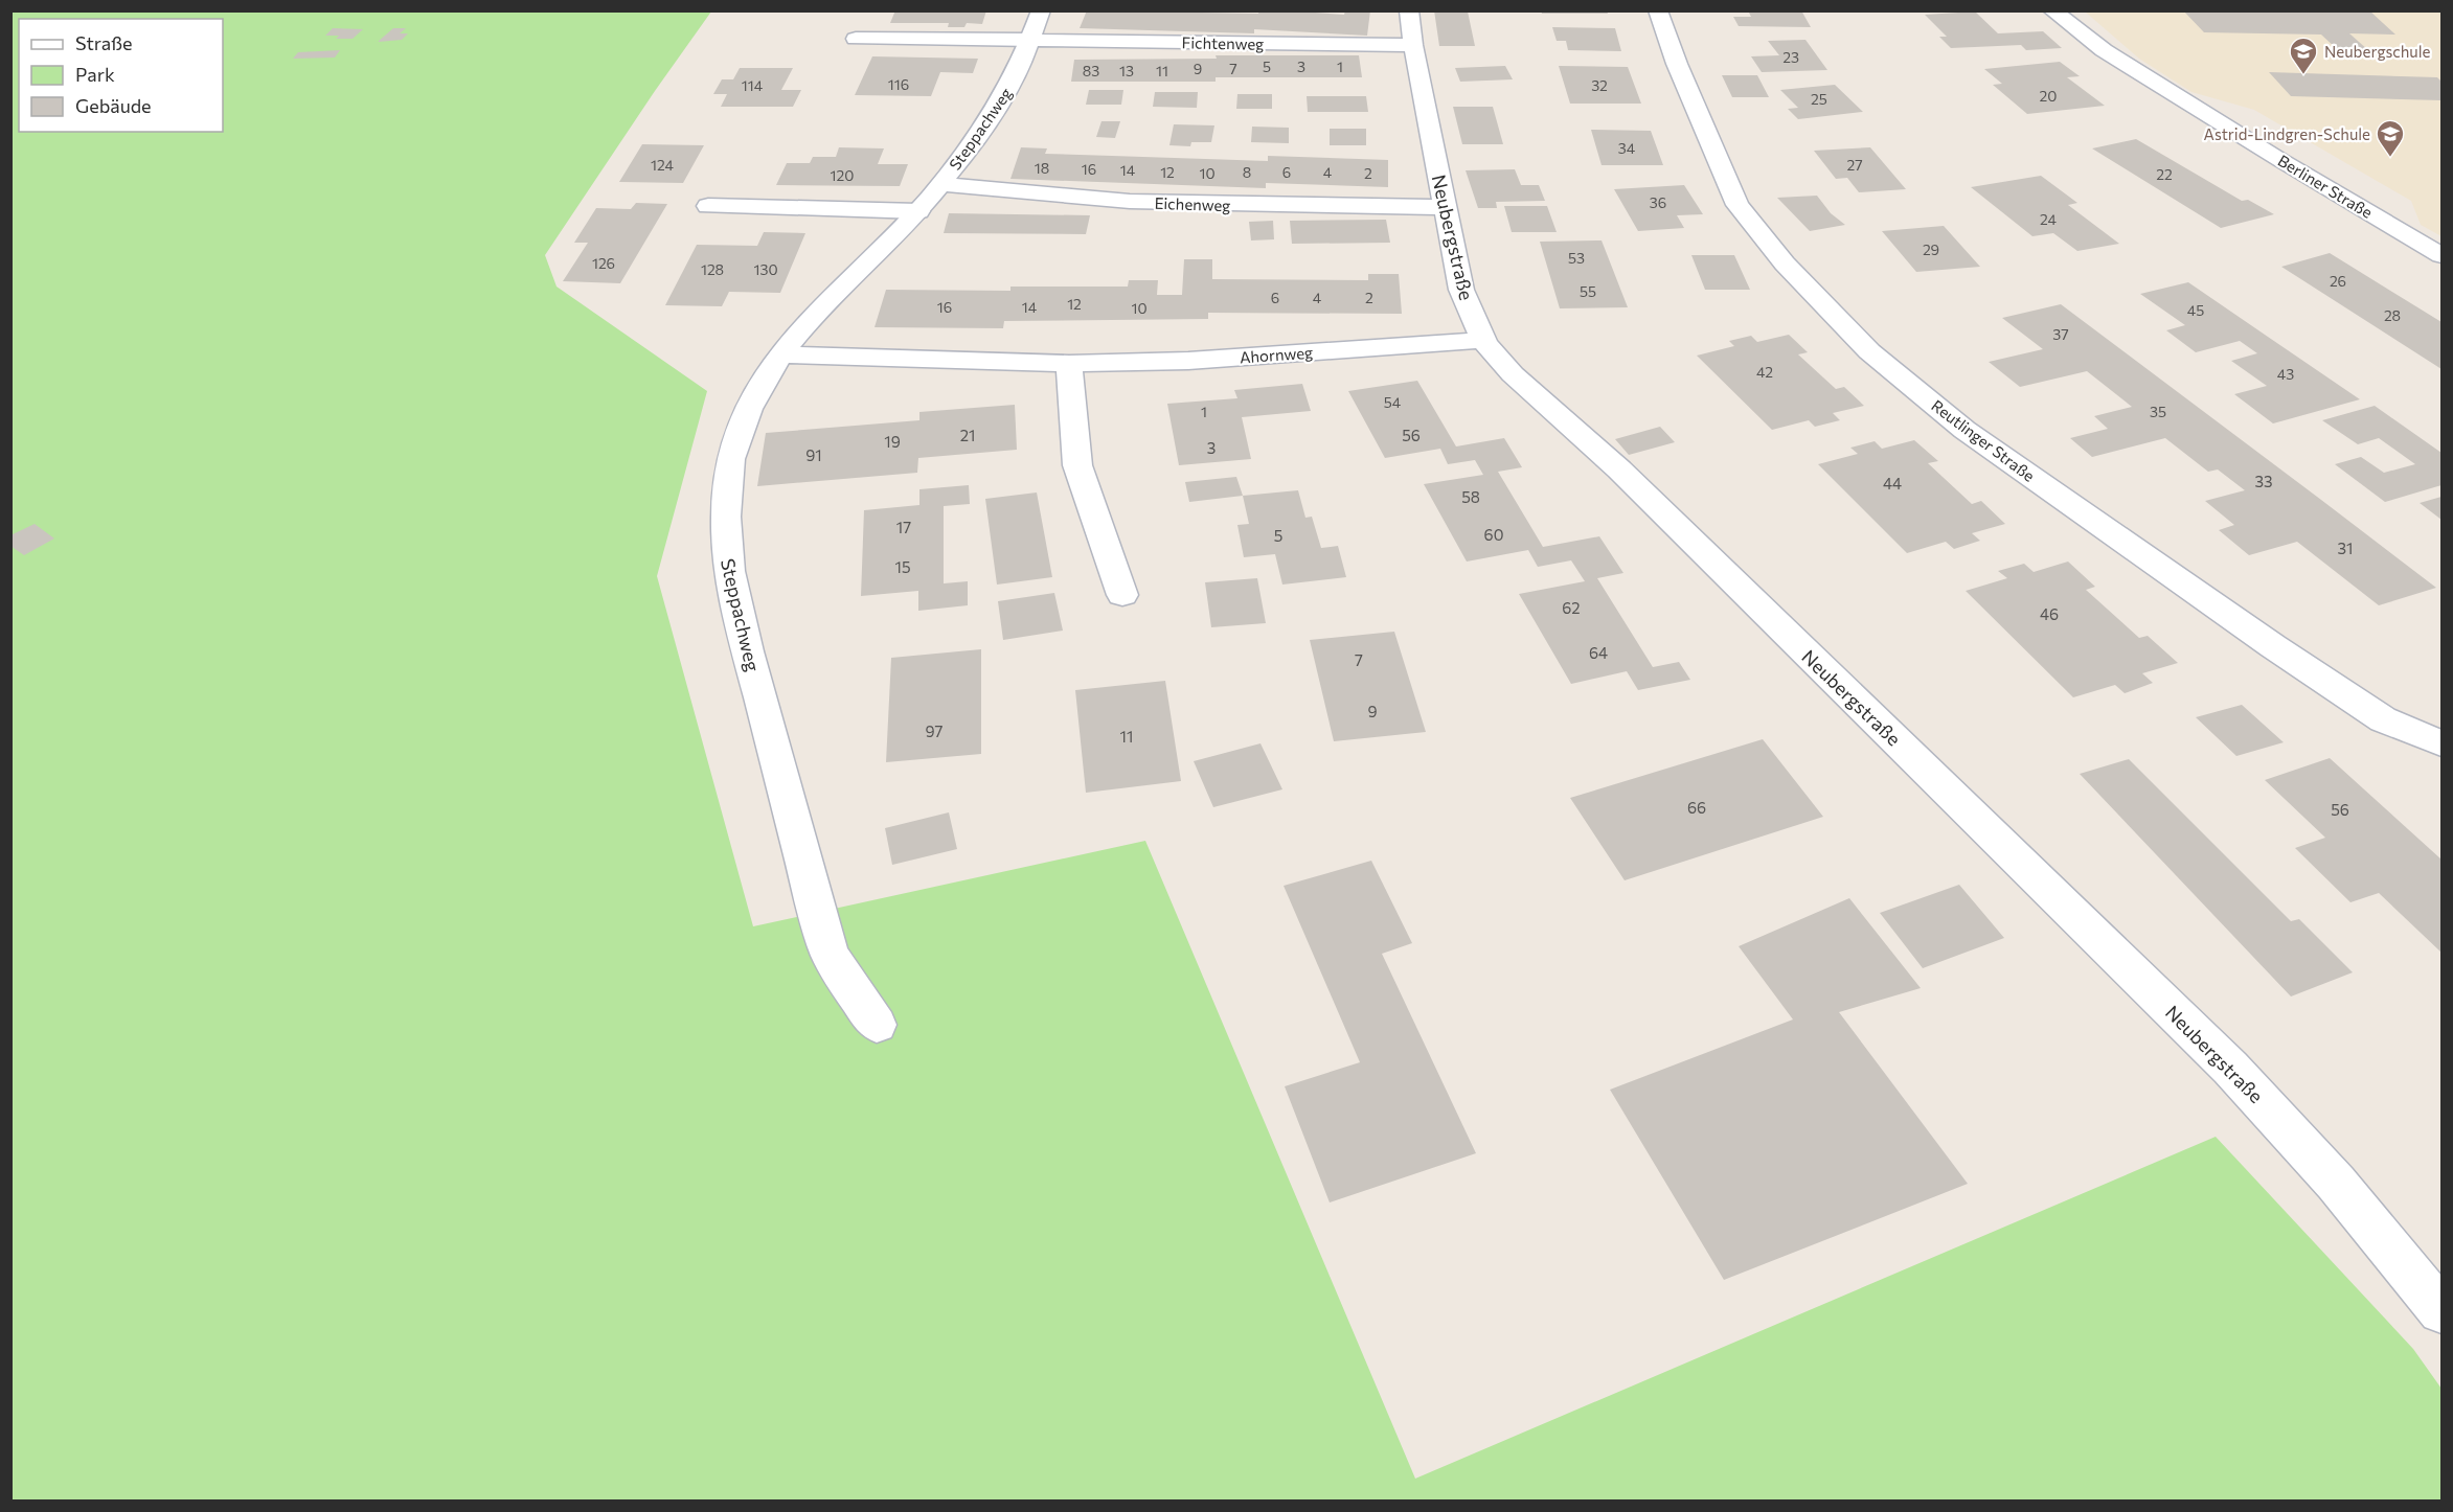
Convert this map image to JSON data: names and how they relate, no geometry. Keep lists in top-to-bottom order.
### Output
{
  "streets": {
    "street": [
      "Fichtenweg",
      "Steppachweg",
      "Berliner Straße",
      "Eichenweg",
      "Neubergstraße",
      "Ahornweg",
      "Reutlinger Straße"
    ]
  },
  "crossings": [
    ["Fichtenweg", "Steppachweg"],
    ["Fichtenweg", "Neubergstraße"],
    ["Steppachweg", "Eichenweg"],
    ["Steppachweg", "Ahornweg"],
    ["Eichenweg", "Neubergstraße"],
    ["Neubergstraße", "Ahornweg"]
  ],
  "places": {
    "school or university": ["Neubergschule", "Astrid-Lindgren-Schule"]
  },
  "house_numbers": [
    "23",
    "5",
    "3",
    "1",
    "9",
    "7",
    "83",
    "13",
    "11",
    "116",
    "114",
    "32",
    "20",
    "25",
    "34",
    "124",
    "27",
    "18",
    "16",
    "14",
    "12",
    "8",
    "6",
    "4",
    "10",
    "2",
    "22",
    "120",
    "36",
    "24",
    "29",
    "53",
    "126",
    "128",
    "130",
    "26",
    "55",
    "6",
    "4",
    "2",
    "12",
    "16",
    "14",
    "10",
    "45",
    "28",
    "37",
    "42",
    "43",
    "54",
    "1",
    "35",
    "21",
    "56",
    "19",
    "3",
    "91",
    "33",
    "44",
    "58",
    "17",
    "60",
    "5",
    "31",
    "15",
    "62",
    "46",
    "64",
    "7",
    "9",
    "97",
    "11",
    "66",
    "56"
  ],
  "legend": ["Straße", "Park", "Gebäude"]
}
